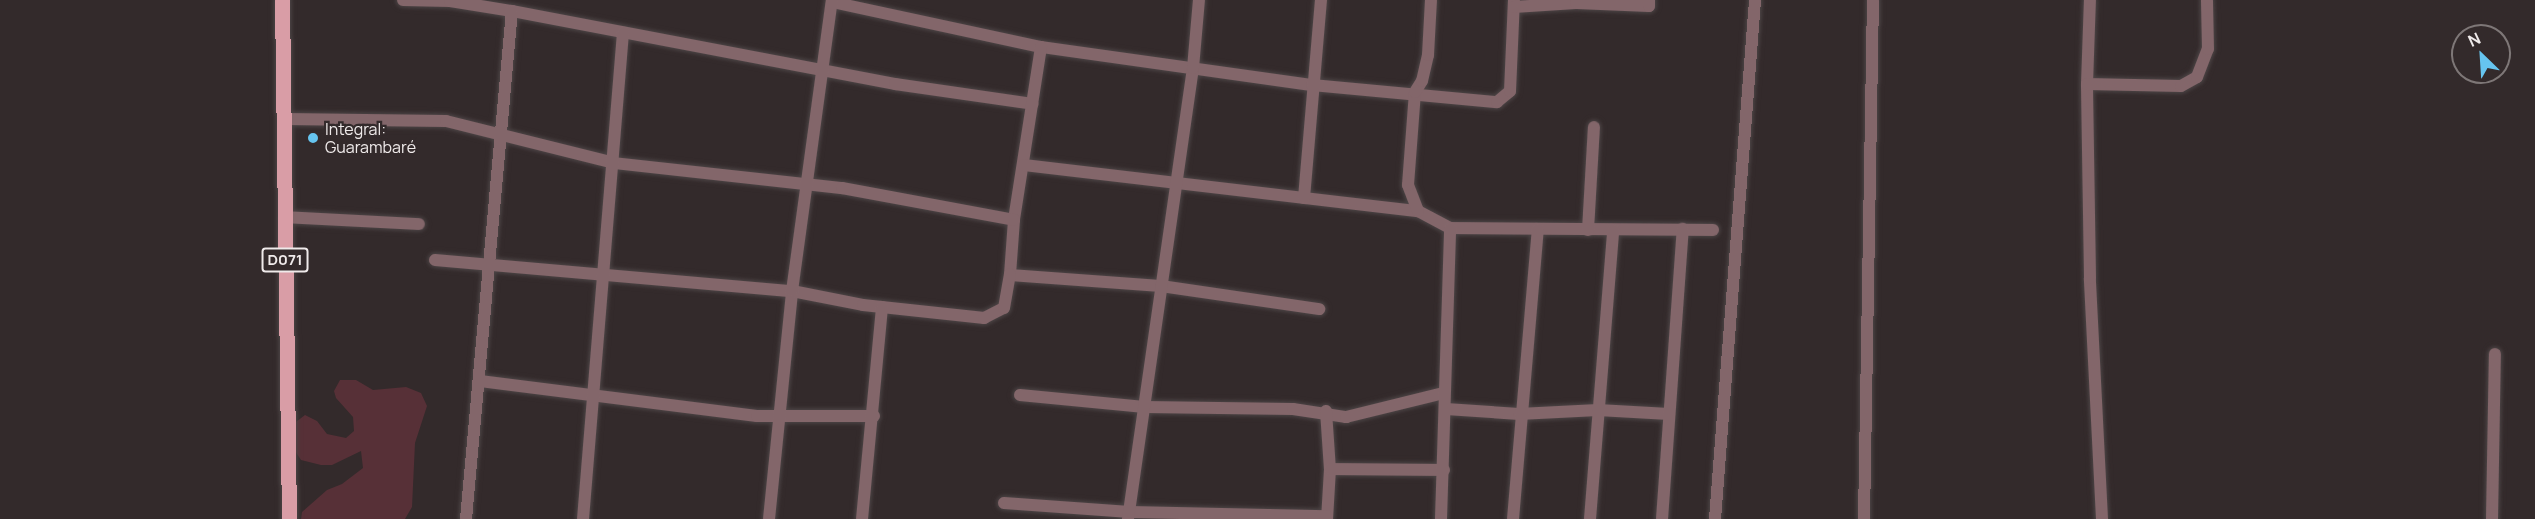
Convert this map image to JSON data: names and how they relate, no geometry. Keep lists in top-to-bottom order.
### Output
{
  "streets": {
    "main road": ["D071"]
  },
  "places": ["Integral: Guarambaré"],
  "north": "top left"
}
